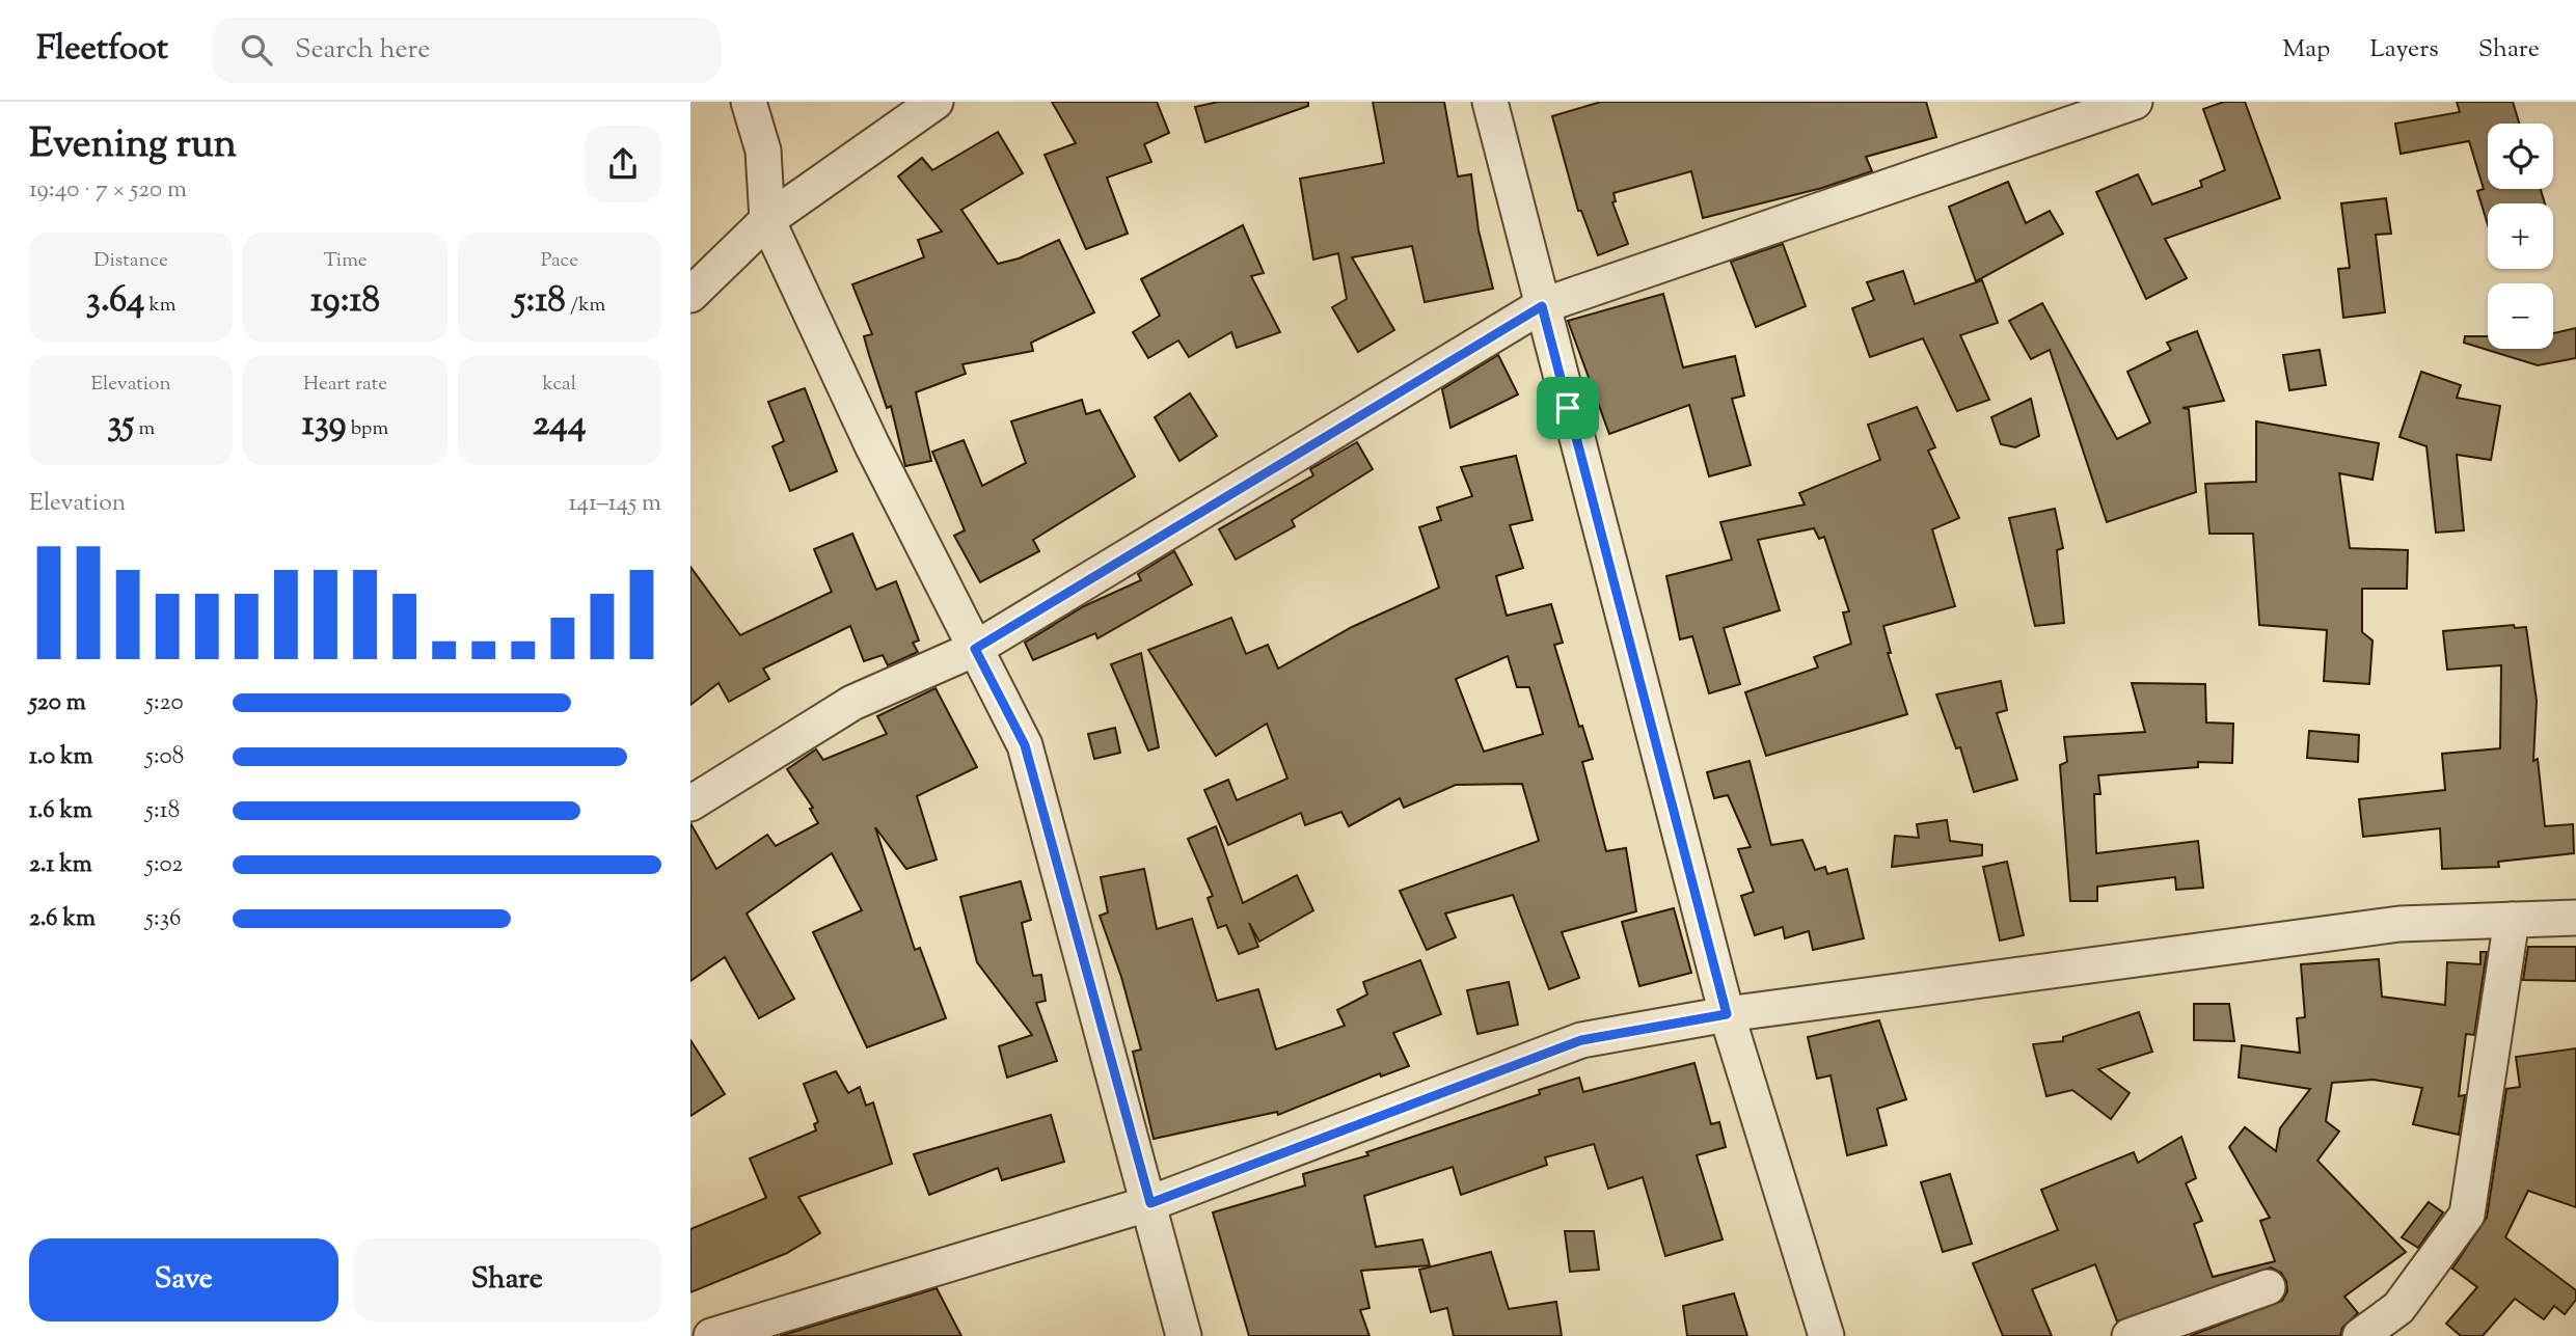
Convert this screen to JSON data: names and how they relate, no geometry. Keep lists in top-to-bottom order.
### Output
{
  "page": {
    "header": "Fleetfoot",
    "search": "Search here",
    "nav": ["Map", "Layers", "Share"],
    "heading": ["Evening run", "19:40 · 7 × 520 m"],
    "map_buttons": ["+", "−"],
    "stats": [
      ["Distance", "3.64 km"],
      ["Time", "19:18"],
      ["Pace", "5:18 /km"],
      ["Elevation", "35 m"],
      ["Heart rate", "139 bpm"],
      ["kcal", "244"]
    ],
    "chart": ["Elevation", "141–145 m"],
    "list": [
      {
        "name": "520 m",
        "note": "5:20"
      },
      {
        "name": "1.0 km",
        "note": "5:08"
      },
      {
        "name": "1.6 km",
        "note": "5:18"
      },
      {
        "name": "2.1 km",
        "note": "5:02"
      },
      {
        "name": "2.6 km",
        "note": "5:36"
      }
    ],
    "buttons": ["Save", "Share"]
  }
}
